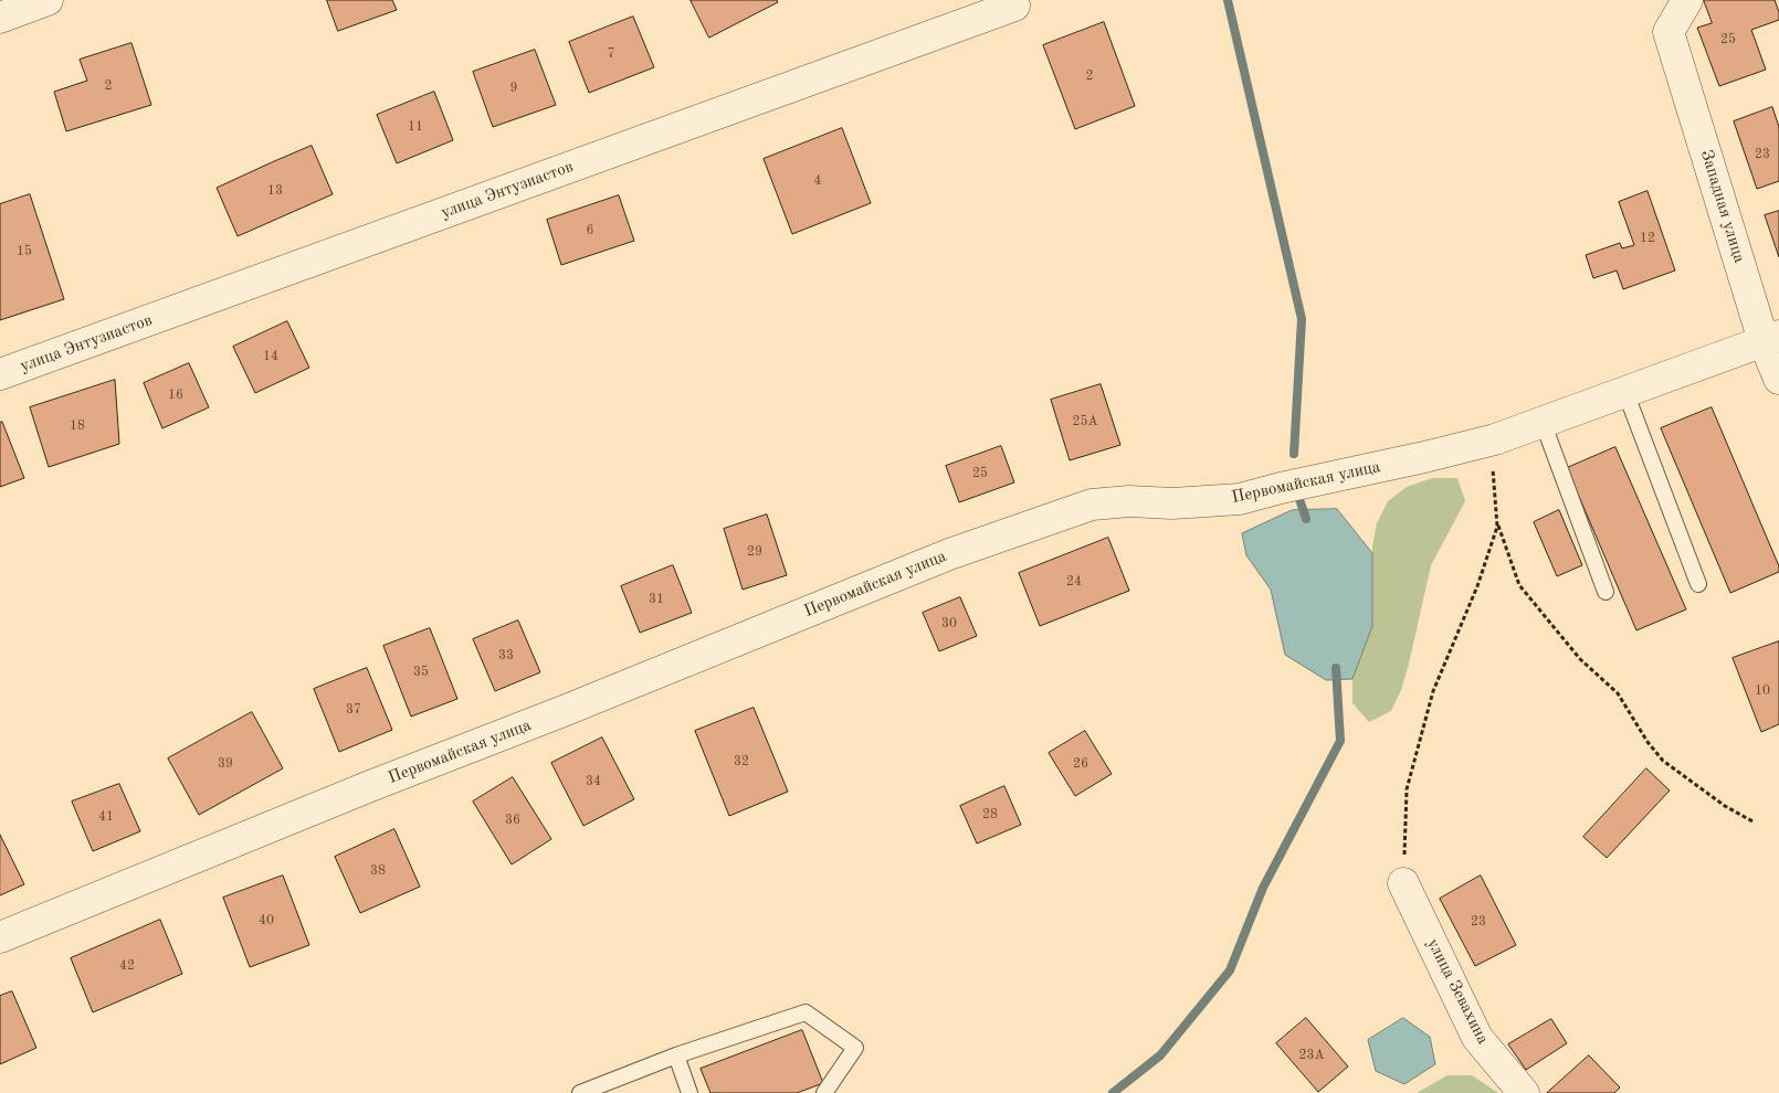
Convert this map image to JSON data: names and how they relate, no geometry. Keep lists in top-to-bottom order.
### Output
{
  "streets": {
    "street": [
      "улица Энтузиастов",
      "Западная улица",
      "Первомайская улица",
      "улица Зевахина"
    ]
  },
  "crossings": [
    ["Западная улица", "Первомайская улица"]
  ],
  "house_numbers": [
    "25",
    "7",
    "2",
    "2",
    "9",
    "11",
    "23",
    "4",
    "13",
    "6",
    "12",
    "15",
    "14",
    "16",
    "25А",
    "18",
    "25",
    "29",
    "24",
    "31",
    "30",
    "33",
    "35",
    "10",
    "37",
    "32",
    "39",
    "26",
    "34",
    "28",
    "41",
    "36",
    "38",
    "40",
    "23",
    "42",
    "23А"
  ]
}
